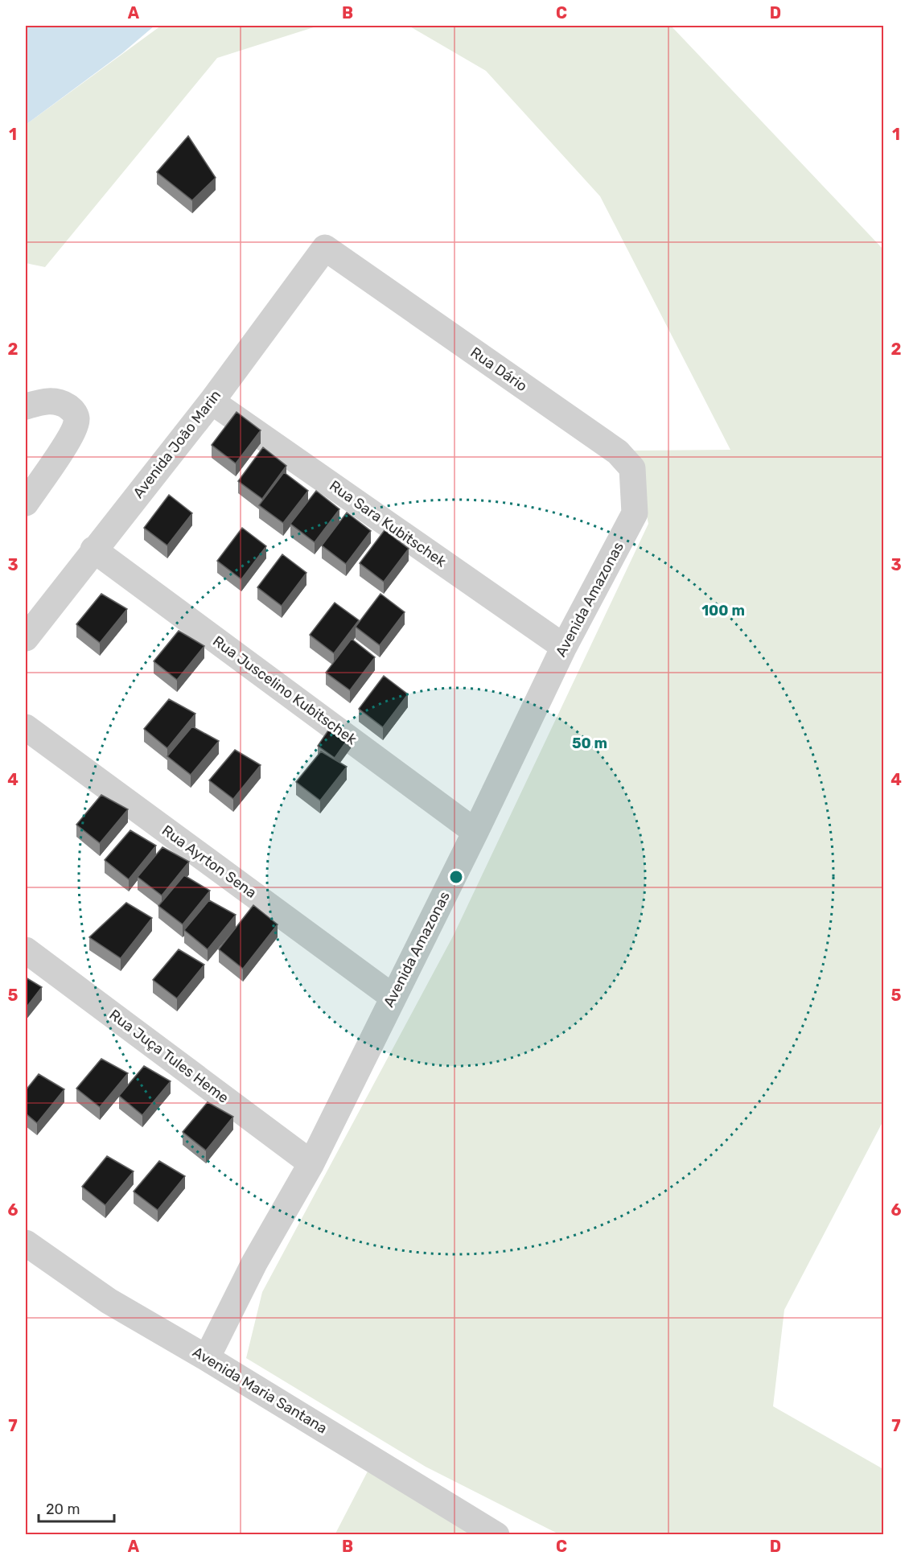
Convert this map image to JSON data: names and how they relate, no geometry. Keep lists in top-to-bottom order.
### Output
{
  "streets": {
    "street": [
      "Rua Dário",
      "Avenida João Marin",
      "Rua Sara Kubitschek",
      "Avenida Amazonas",
      "Rua Juscelino Kubitschek",
      "Rua Ayrton Sena",
      "Rua Juça Tules Heme",
      "Avenida Maria Santana"
    ]
  },
  "crossings": [
    ["Rua Dário", "Avenida João Marin"],
    ["Rua Dário", "Avenida Amazonas"],
    ["Avenida João Marin", "Rua Sara Kubitschek"],
    ["Avenida João Marin", "Rua Juscelino Kubitschek"],
    ["Rua Sara Kubitschek", "Avenida Amazonas"],
    ["Avenida Amazonas", "Rua Juscelino Kubitschek"],
    ["Avenida Amazonas", "Rua Ayrton Sena"],
    ["Avenida Amazonas", "Rua Juça Tules Heme"],
    ["Avenida Amazonas", "Avenida Maria Santana"]
  ],
  "scale_bar": "20 m",
  "grid": {
    "columns": [
      "A",
      "B",
      "C",
      "D"
    ],
    "rows": [
      "1",
      "2",
      "3",
      "4",
      "5",
      "6",
      "7"
    ]
  },
  "rings": ["100 m", "50 m"]
}
